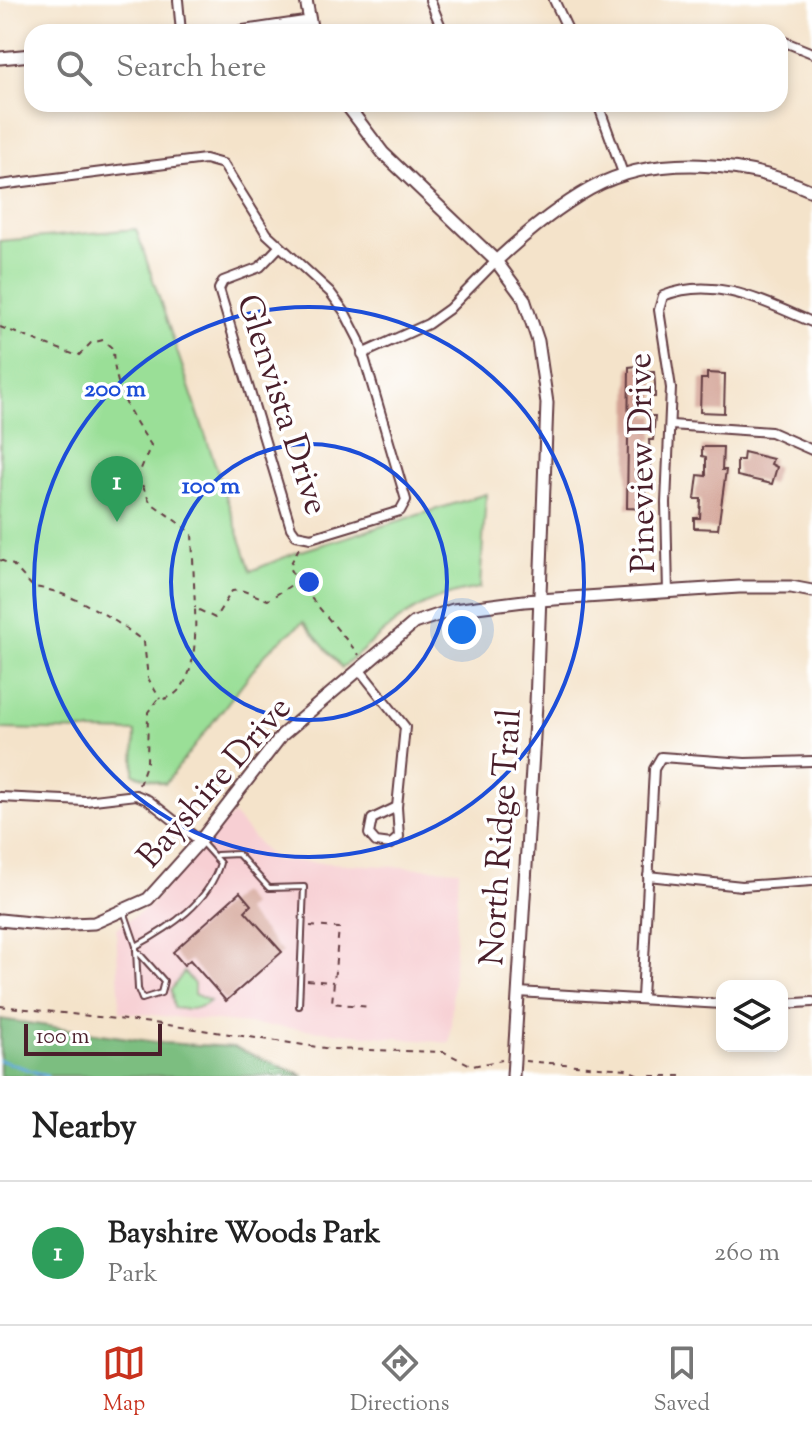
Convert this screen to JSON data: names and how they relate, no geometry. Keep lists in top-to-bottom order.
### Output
{
  "streets": {
    "street": [
      "Glenvista Drive",
      "Pineview Drive",
      "Bayshire Drive",
      "North Ridge Trail"
    ]
  },
  "crossings": [
    ["Pineview Drive", "Bayshire Drive"],
    ["Bayshire Drive", "North Ridge Trail"]
  ],
  "scale_bar": "100 m",
  "page": {
    "search": "Search here",
    "pins": "1",
    "scale": "100 m",
    "heading": "Nearby",
    "list": [
      {
        "mark": "1",
        "name": "Bayshire Woods Park",
        "note": "Park",
        "value": "260 m"
      }
    ],
    "nav": ["Map", "Directions", "Saved"]
  },
  "rings": ["200 m", "100 m"]
}
